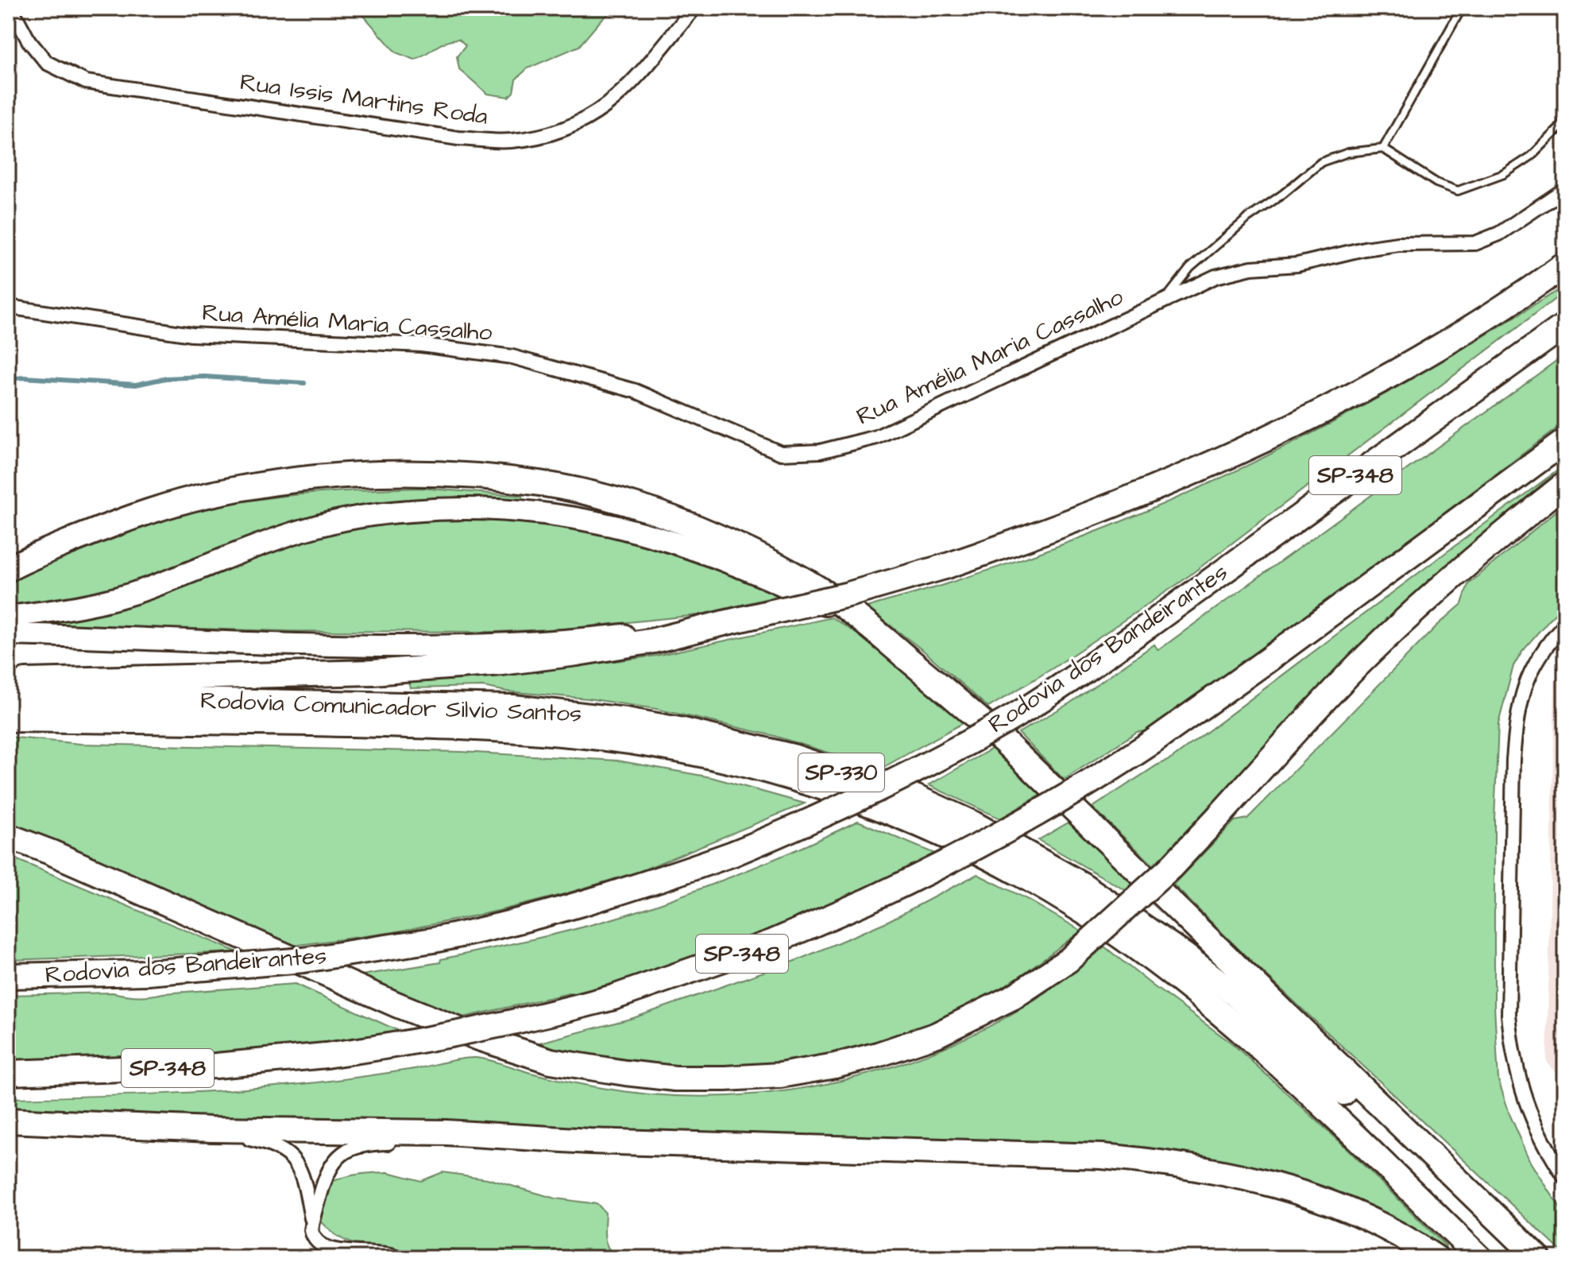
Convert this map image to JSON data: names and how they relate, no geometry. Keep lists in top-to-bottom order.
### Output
{
  "streets": {
    "highway": [
      "SP-348",
      "Rodovia dos Bandeirantes",
      "Rodovia Comunicador Silvio Santos",
      "SP-330"
    ],
    "street": ["Rua Issis Martins Roda", "Rua Amélia Maria Cassalho"]
  }
}
